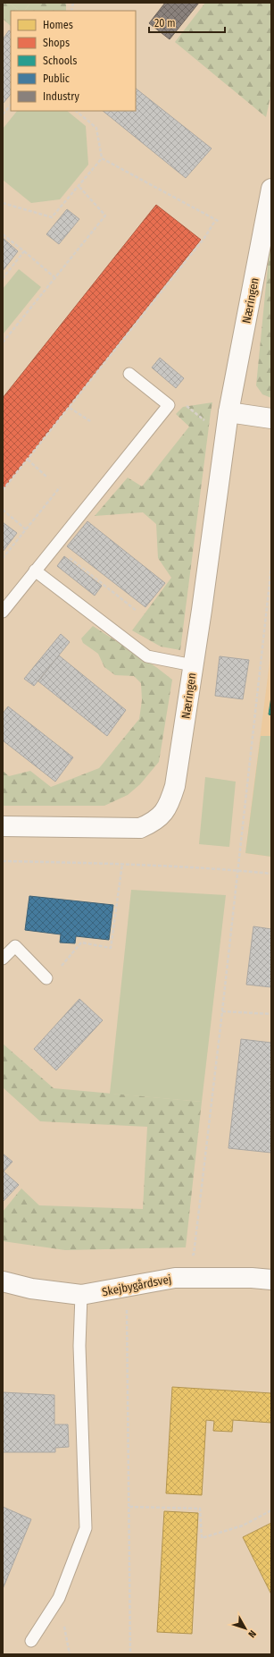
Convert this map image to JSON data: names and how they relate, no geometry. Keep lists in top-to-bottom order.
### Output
{
  "streets": {
    "street": ["Næringen", "Skejbygårdsvej"]
  },
  "legend": [
    "Homes",
    "Shops",
    "Schools",
    "Public",
    "Industry"
  ],
  "scale_bar": "20 m",
  "north": "bottom right"
}
